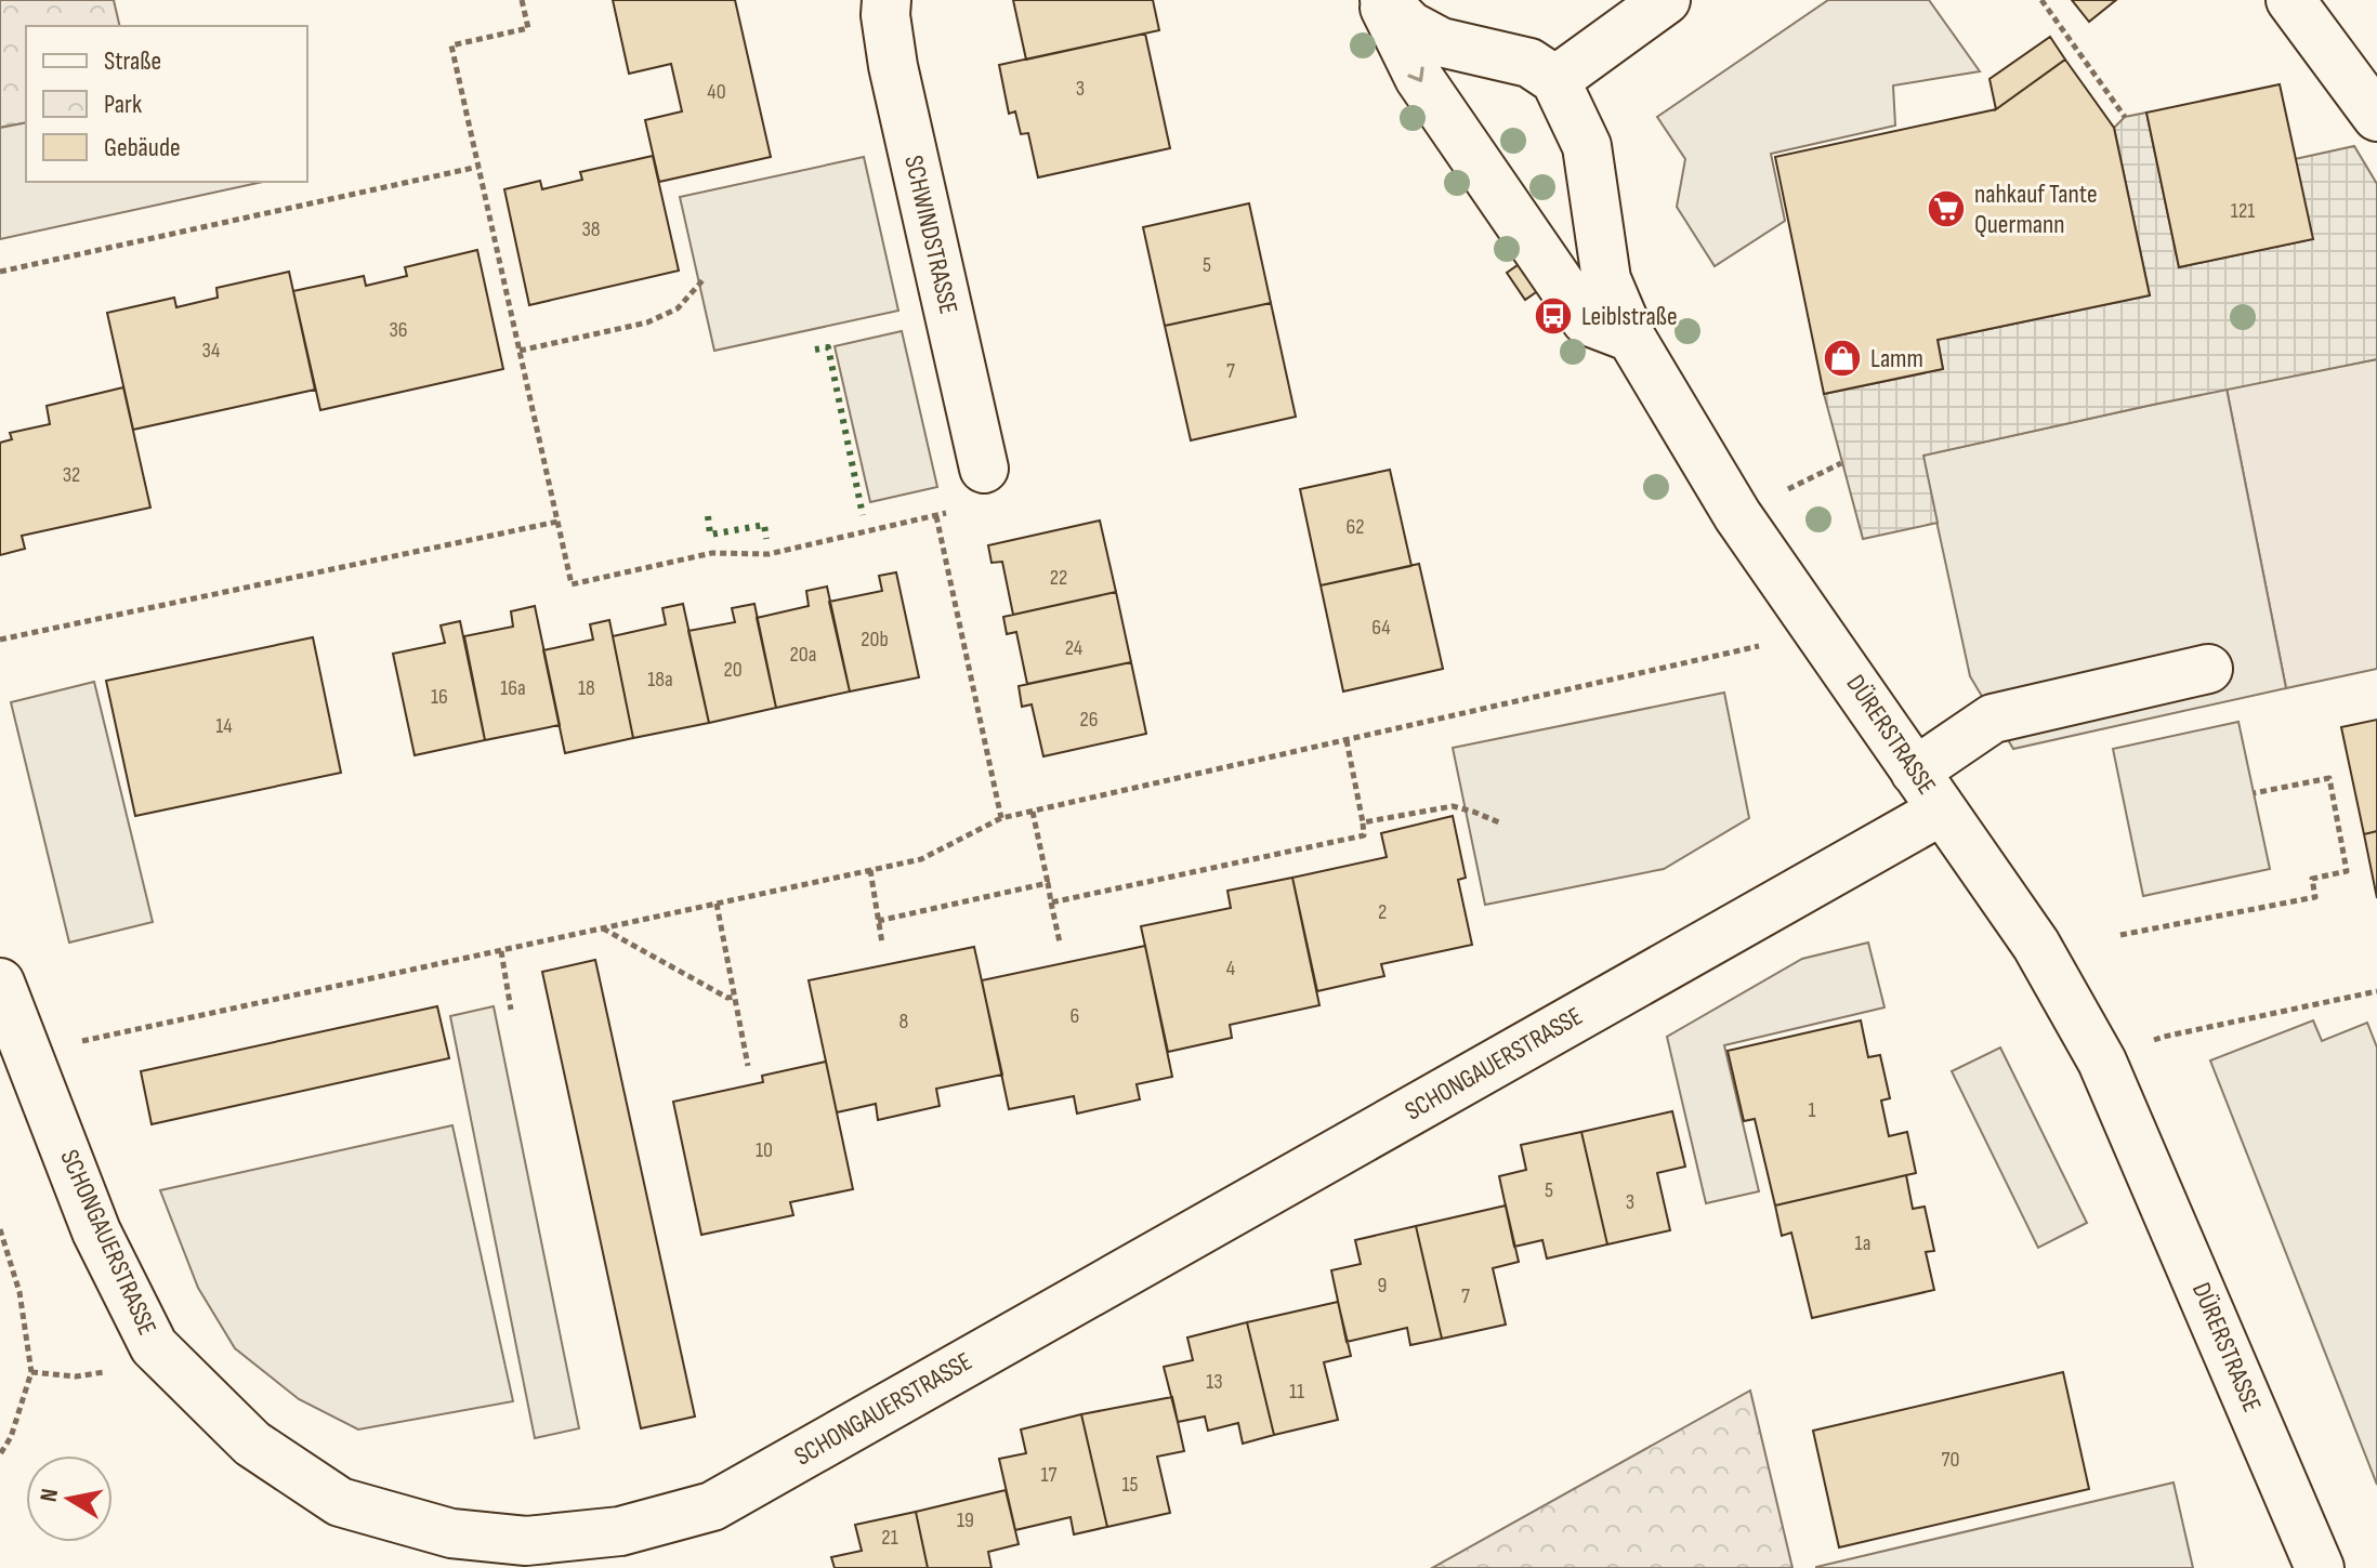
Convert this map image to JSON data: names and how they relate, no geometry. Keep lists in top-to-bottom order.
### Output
{
  "streets": {
    "street": ["SCHWINDSTRASSE", "DÜRERSTRASSE", "SCHONGAUERSTRASSE"]
  },
  "crossings": [
    ["DÜRERSTRASSE", "SCHONGAUERSTRASSE"]
  ],
  "places": {
    "supermarket": ["nahkauf Tante Quermann"],
    "bus stop": ["Leiblstraße"],
    "shop": ["Lamm"]
  },
  "house_numbers": [
    "3",
    "40",
    "121",
    "38",
    "5",
    "36",
    "34",
    "7",
    "32",
    "62",
    "22",
    "64",
    "20b",
    "24",
    "20a",
    "20",
    "18a",
    "16a",
    "18",
    "16",
    "26",
    "14",
    "2",
    "4",
    "6",
    "8",
    "1",
    "10",
    "5",
    "3",
    "1a",
    "9",
    "7",
    "13",
    "11",
    "70",
    "17",
    "15",
    "19",
    "21"
  ],
  "legend": ["Straße", "Park", "Gebäude"],
  "north": "left"
}
